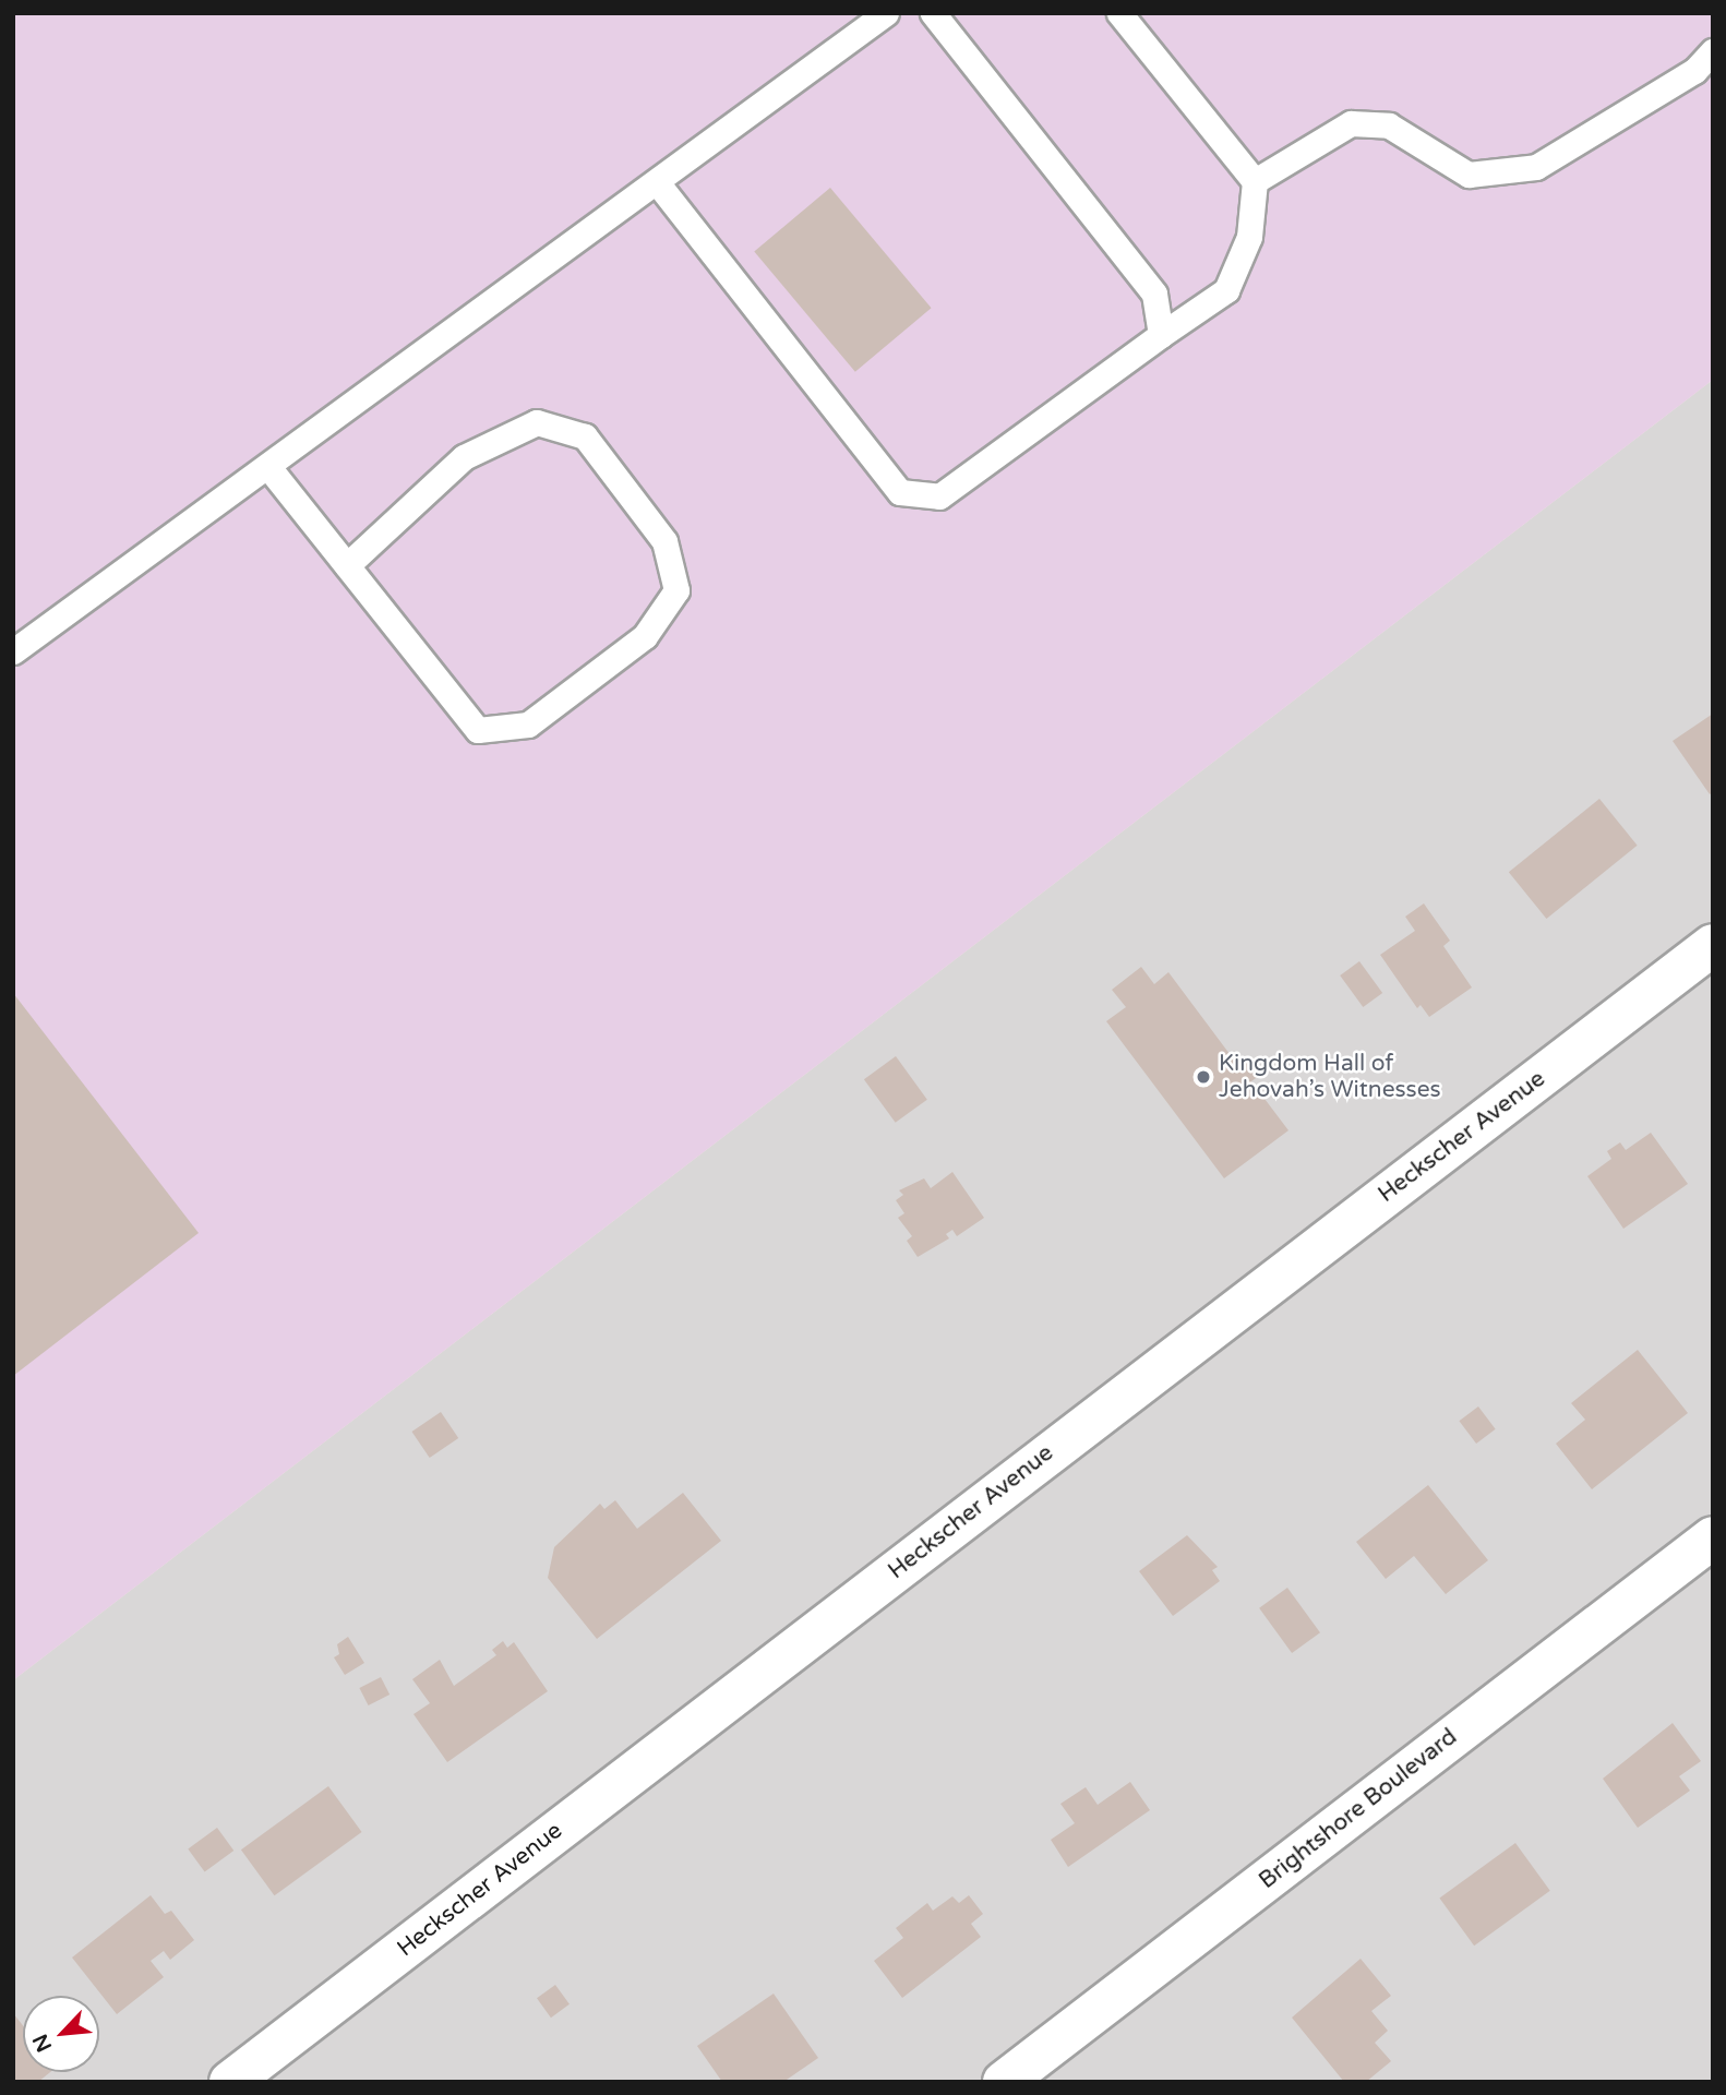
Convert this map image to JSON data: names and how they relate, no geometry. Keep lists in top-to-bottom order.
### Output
{
  "streets": {
    "street": ["Heckscher Avenue", "Brightshore Boulevard"]
  },
  "places": ["Kingdom Hall of Jehovah’s Witnesses"],
  "north": "bottom left"
}
